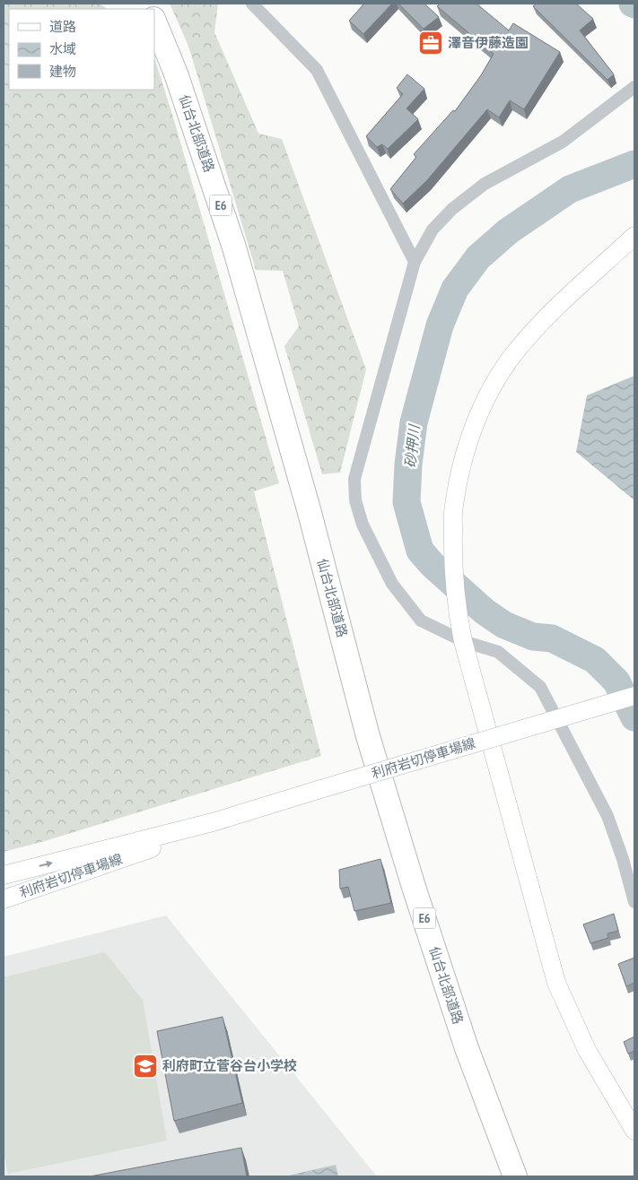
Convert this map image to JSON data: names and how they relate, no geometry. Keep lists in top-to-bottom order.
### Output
{
  "streets": {
    "highway": ["仙台北部道路", "E6"],
    "street": ["利府岩切停車場線"]
  },
  "water": ["砂押川"],
  "places": {
    "office": ["澤音伊藤造園"],
    "school or university": ["利府町立菅谷台小学校"]
  },
  "legend": ["道路", "水域", "建物"]
}
